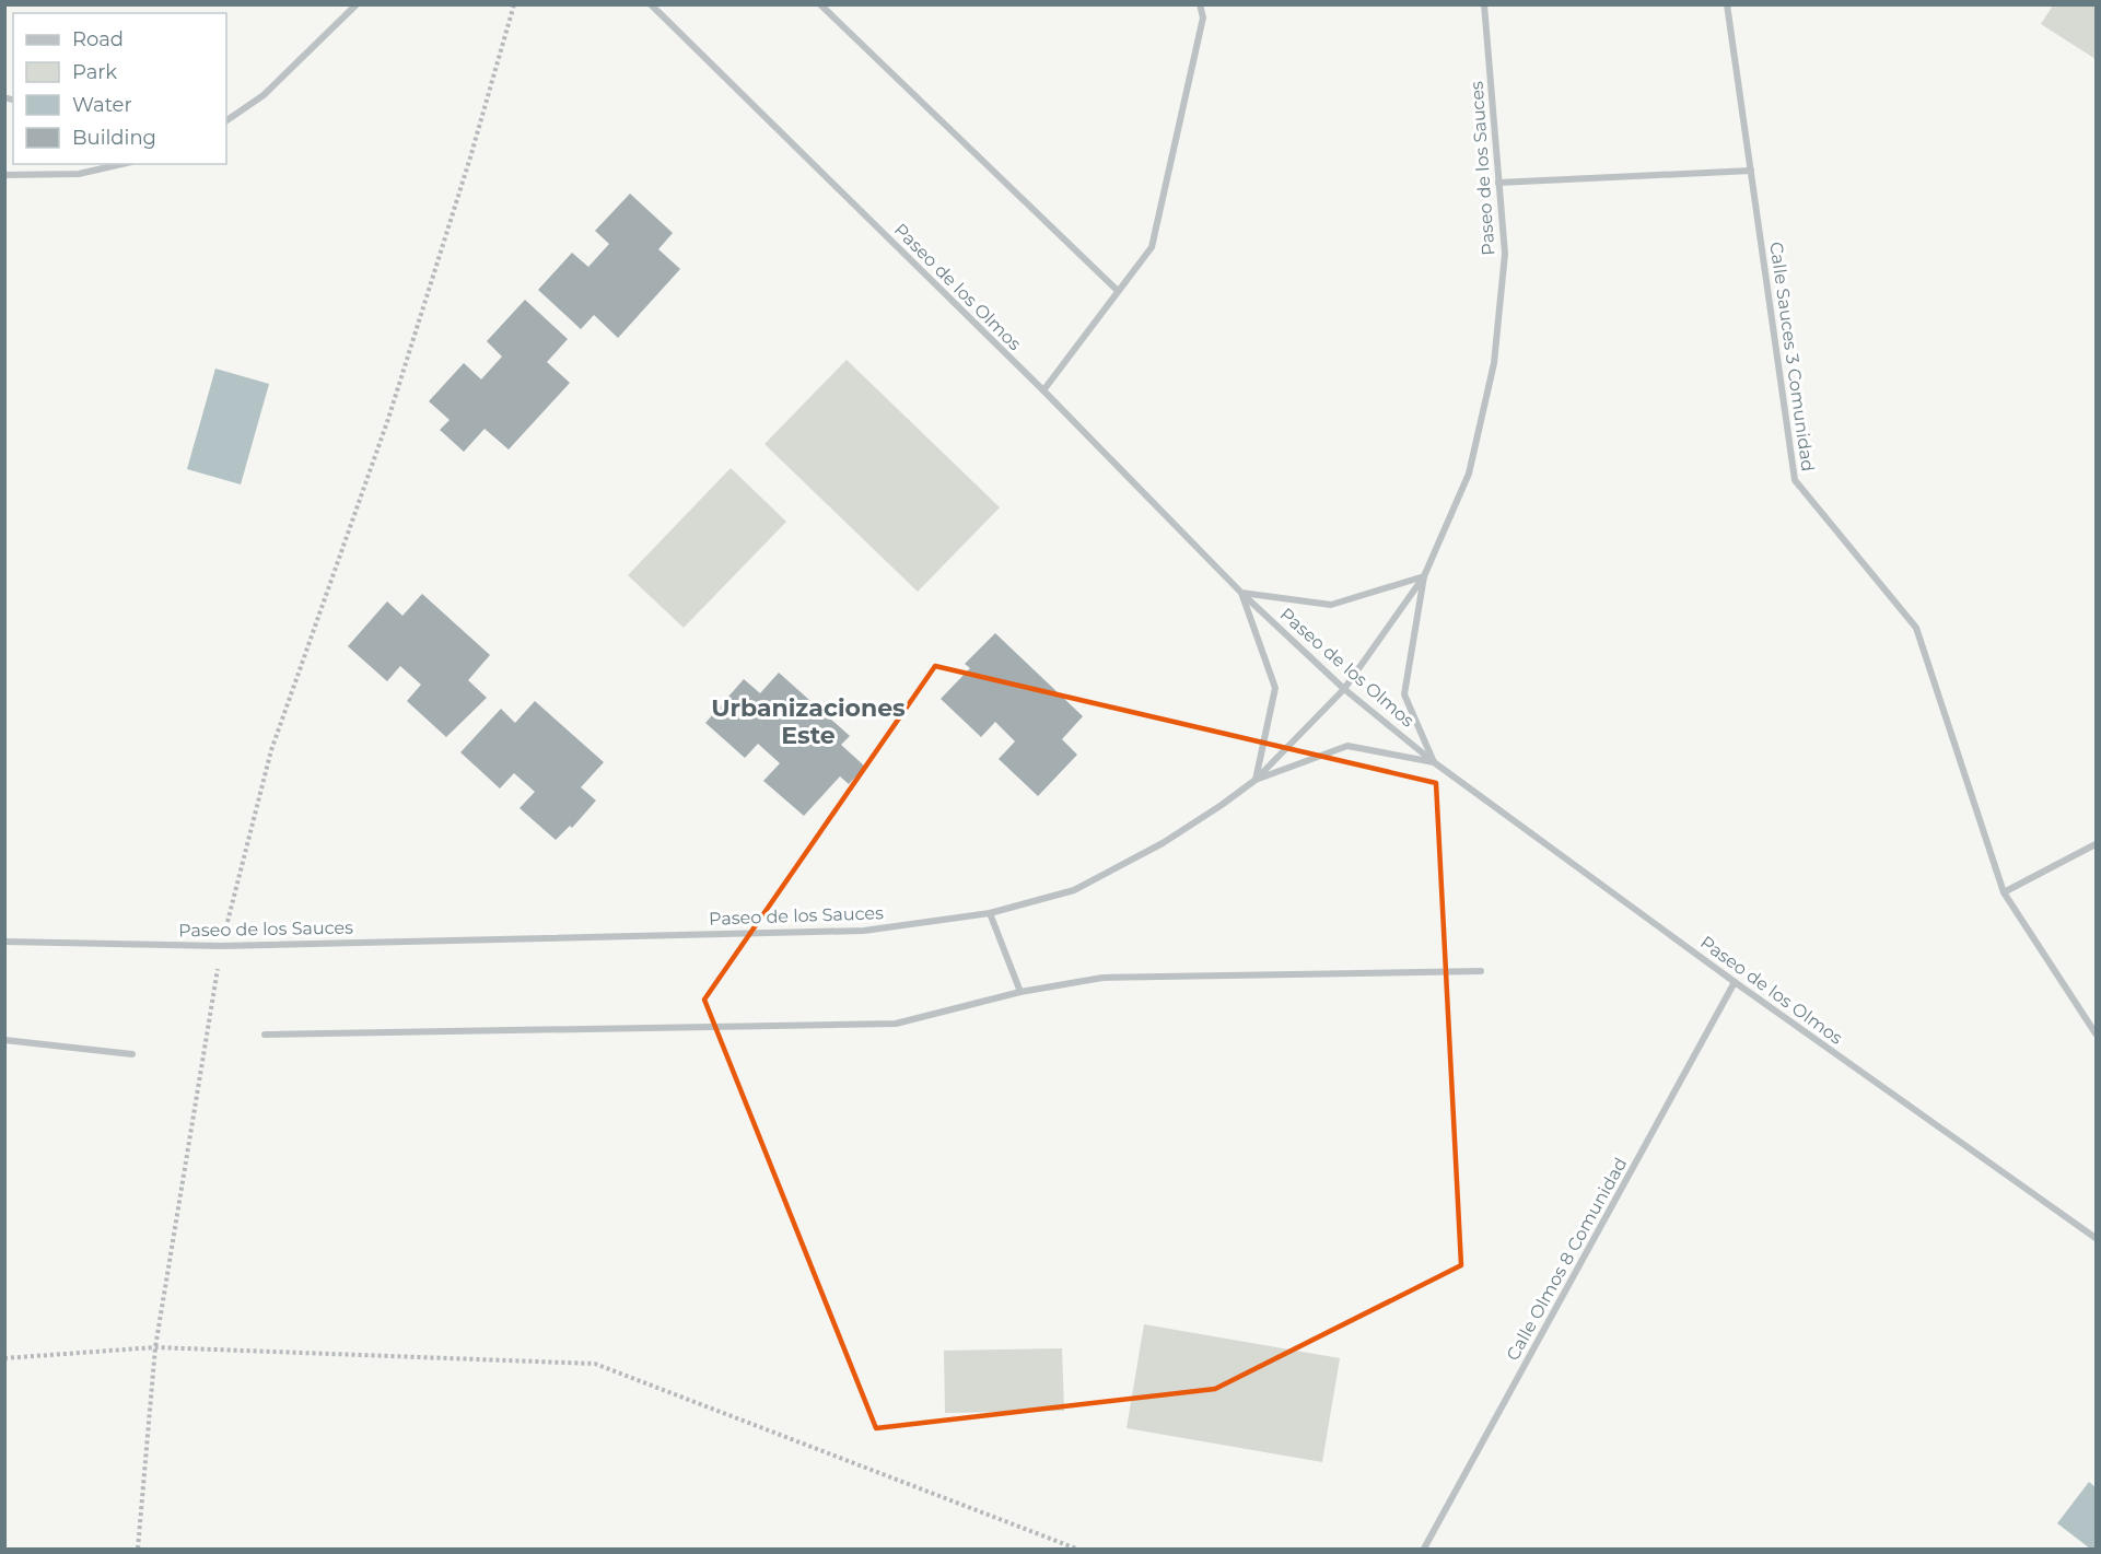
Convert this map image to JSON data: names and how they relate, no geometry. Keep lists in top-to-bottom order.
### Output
{
  "streets": {
    "street": [
      "Paseo de los Sauces",
      "Paseo de los Olmos",
      "Calle Sauces 3 Comunidad",
      "Calle Olmos 8 Comunidad"
    ]
  },
  "crossings": [
    ["Paseo de los Sauces", "Paseo de los Olmos"],
    ["Paseo de los Olmos", "Calle Olmos 8 Comunidad"]
  ],
  "districts": ["Urbanizaciones Este"],
  "legend": [
    "Road",
    "Park",
    "Water",
    "Building"
  ]
}
